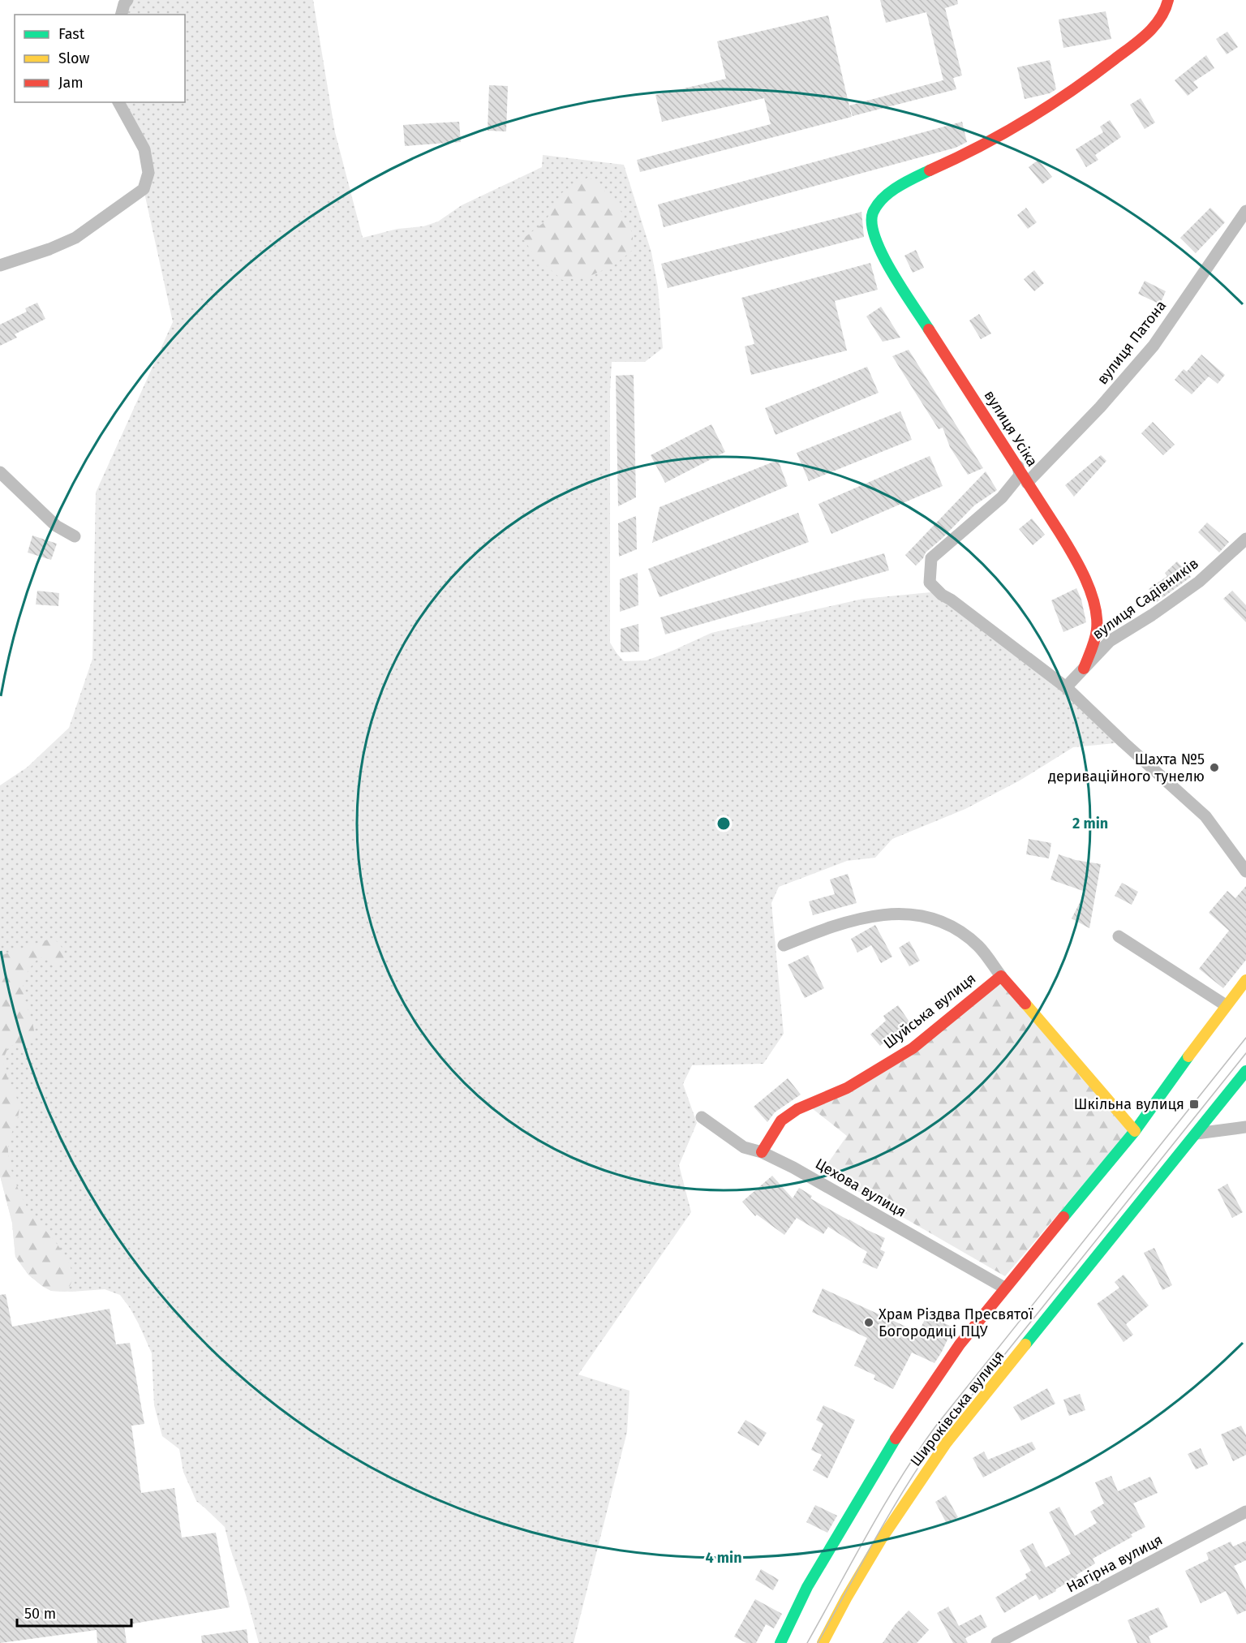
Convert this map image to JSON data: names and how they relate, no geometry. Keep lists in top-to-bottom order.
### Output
{
  "streets": {
    "street": [
      "вулиця Патона",
      "вулиця Усіка",
      "вулиця Садівників",
      "Шуйська вулиця",
      "Цехова вулиця",
      "Широківська вулиця",
      "Нагірна вулиця"
    ]
  },
  "crossings": [
    ["вулиця Патона", "вулиця Усіка"],
    ["вулиця Усіка", "вулиця Садівників"],
    ["Шуйська вулиця", "Цехова вулиця"]
  ],
  "places": {
    "other": ["Шахта №5 дериваційного тунелю", "Храм Різдва Пресвятої Богородиці ПЦУ"],
    "transit": ["Шкільна вулиця"]
  },
  "legend": ["Fast", "Slow", "Jam"],
  "scale_bar": "50 m",
  "rings": ["2 min", "4 min"]
}
